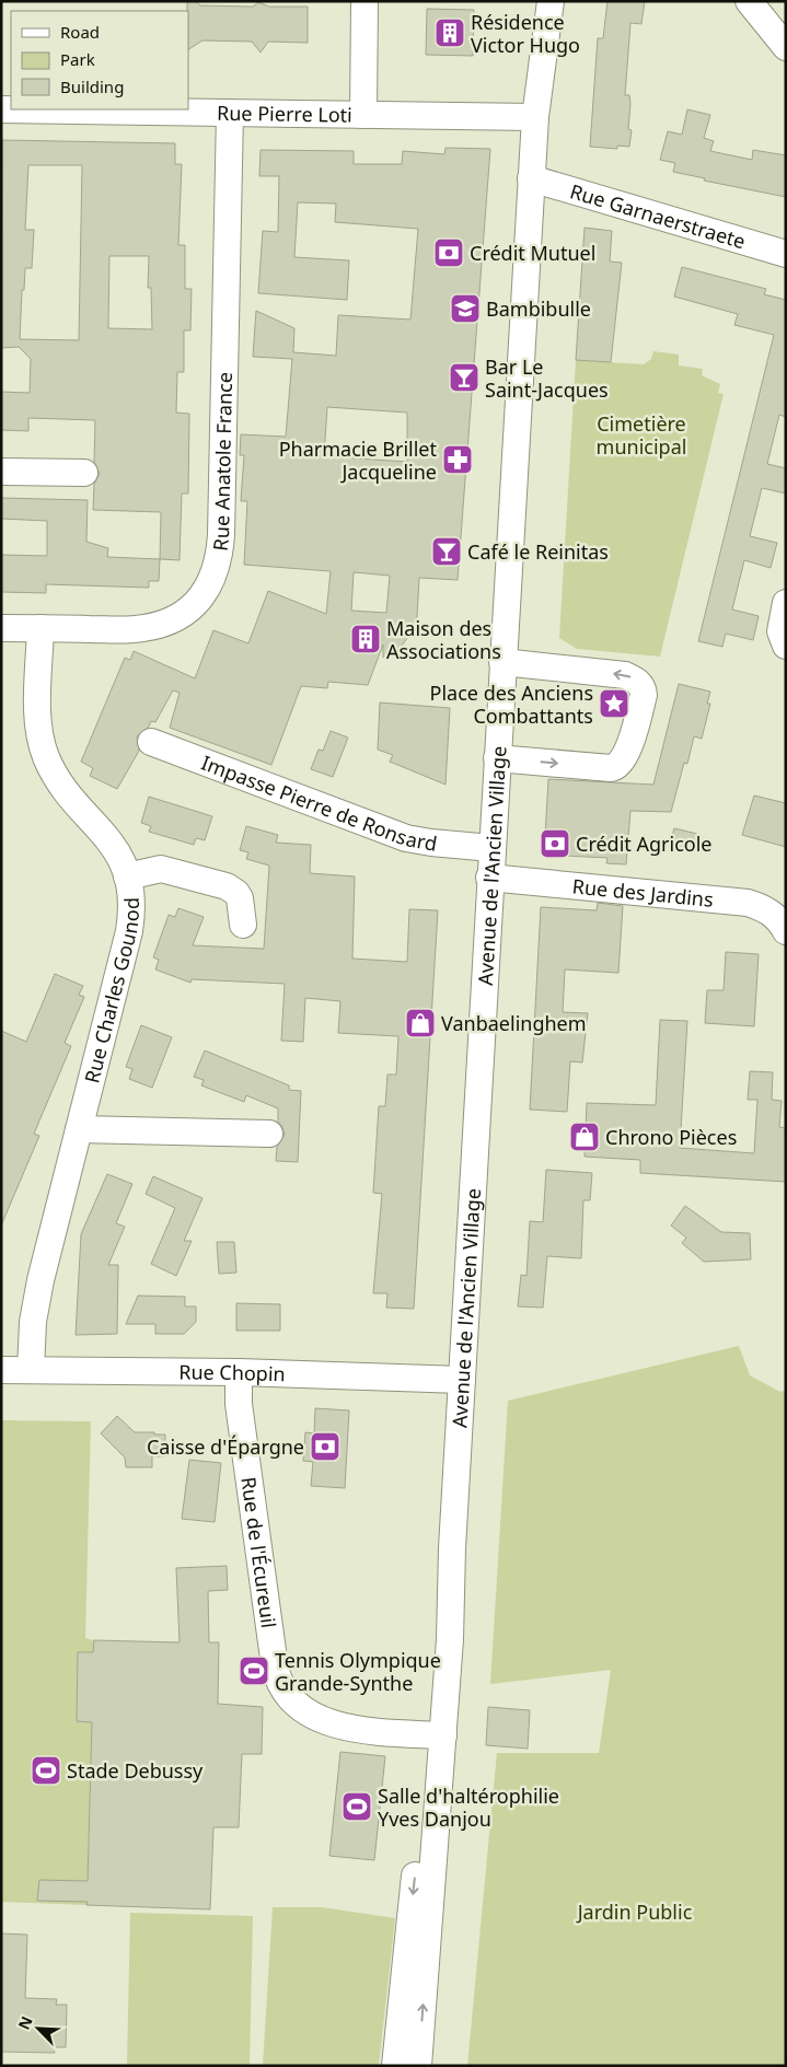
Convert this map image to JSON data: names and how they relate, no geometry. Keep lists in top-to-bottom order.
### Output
{
  "streets": {
    "street": [
      "Rue Pierre Loti",
      "Rue Garnaerstraete",
      "Rue Anatole France",
      "Impasse Pierre de Ronsard",
      "Avenue de l'Ancien Village",
      "Rue des Jardins",
      "Rue Charles Gounod",
      "Rue Chopin",
      "Rue de l'Écureuil"
    ]
  },
  "crossings": [
    ["Rue Pierre Loti", "Rue Anatole France"],
    ["Rue Pierre Loti", "Avenue de l'Ancien Village"],
    ["Rue Garnaerstraete", "Avenue de l'Ancien Village"],
    ["Rue Anatole France", "Rue Charles Gounod"],
    ["Impasse Pierre de Ronsard", "Avenue de l'Ancien Village"],
    ["Avenue de l'Ancien Village", "Rue des Jardins"],
    ["Avenue de l'Ancien Village", "Rue Chopin"],
    ["Avenue de l'Ancien Village", "Rue de l'Écureuil"],
    ["Rue Charles Gounod", "Rue Chopin"],
    ["Rue Chopin", "Rue de l'Écureuil"]
  ],
  "parks": ["Cimetière municipal", "Jardin Public"],
  "places": {
    "building": ["Résidence Victor Hugo", "Maison des Associations"],
    "bank": ["Crédit Mutuel", "Crédit Agricole", "Caisse d'Épargne"],
    "school or university": ["Bambibulle"],
    "bar": ["Bar Le Saint-Jacques", "Café le Reinitas"],
    "pharmacy": ["Pharmacie Brillet Jacqueline"],
    "place": ["Place des Anciens Combattants"],
    "shop": ["Vanbaelinghem", "Chrono Pièces"],
    "sports": ["Tennis Olympique Grande-Synthe", "Stade Debussy", "Salle d'haltérophilie Yves Danjou"]
  },
  "legend": ["Road", "Park", "Building"],
  "north": "top left"
}
